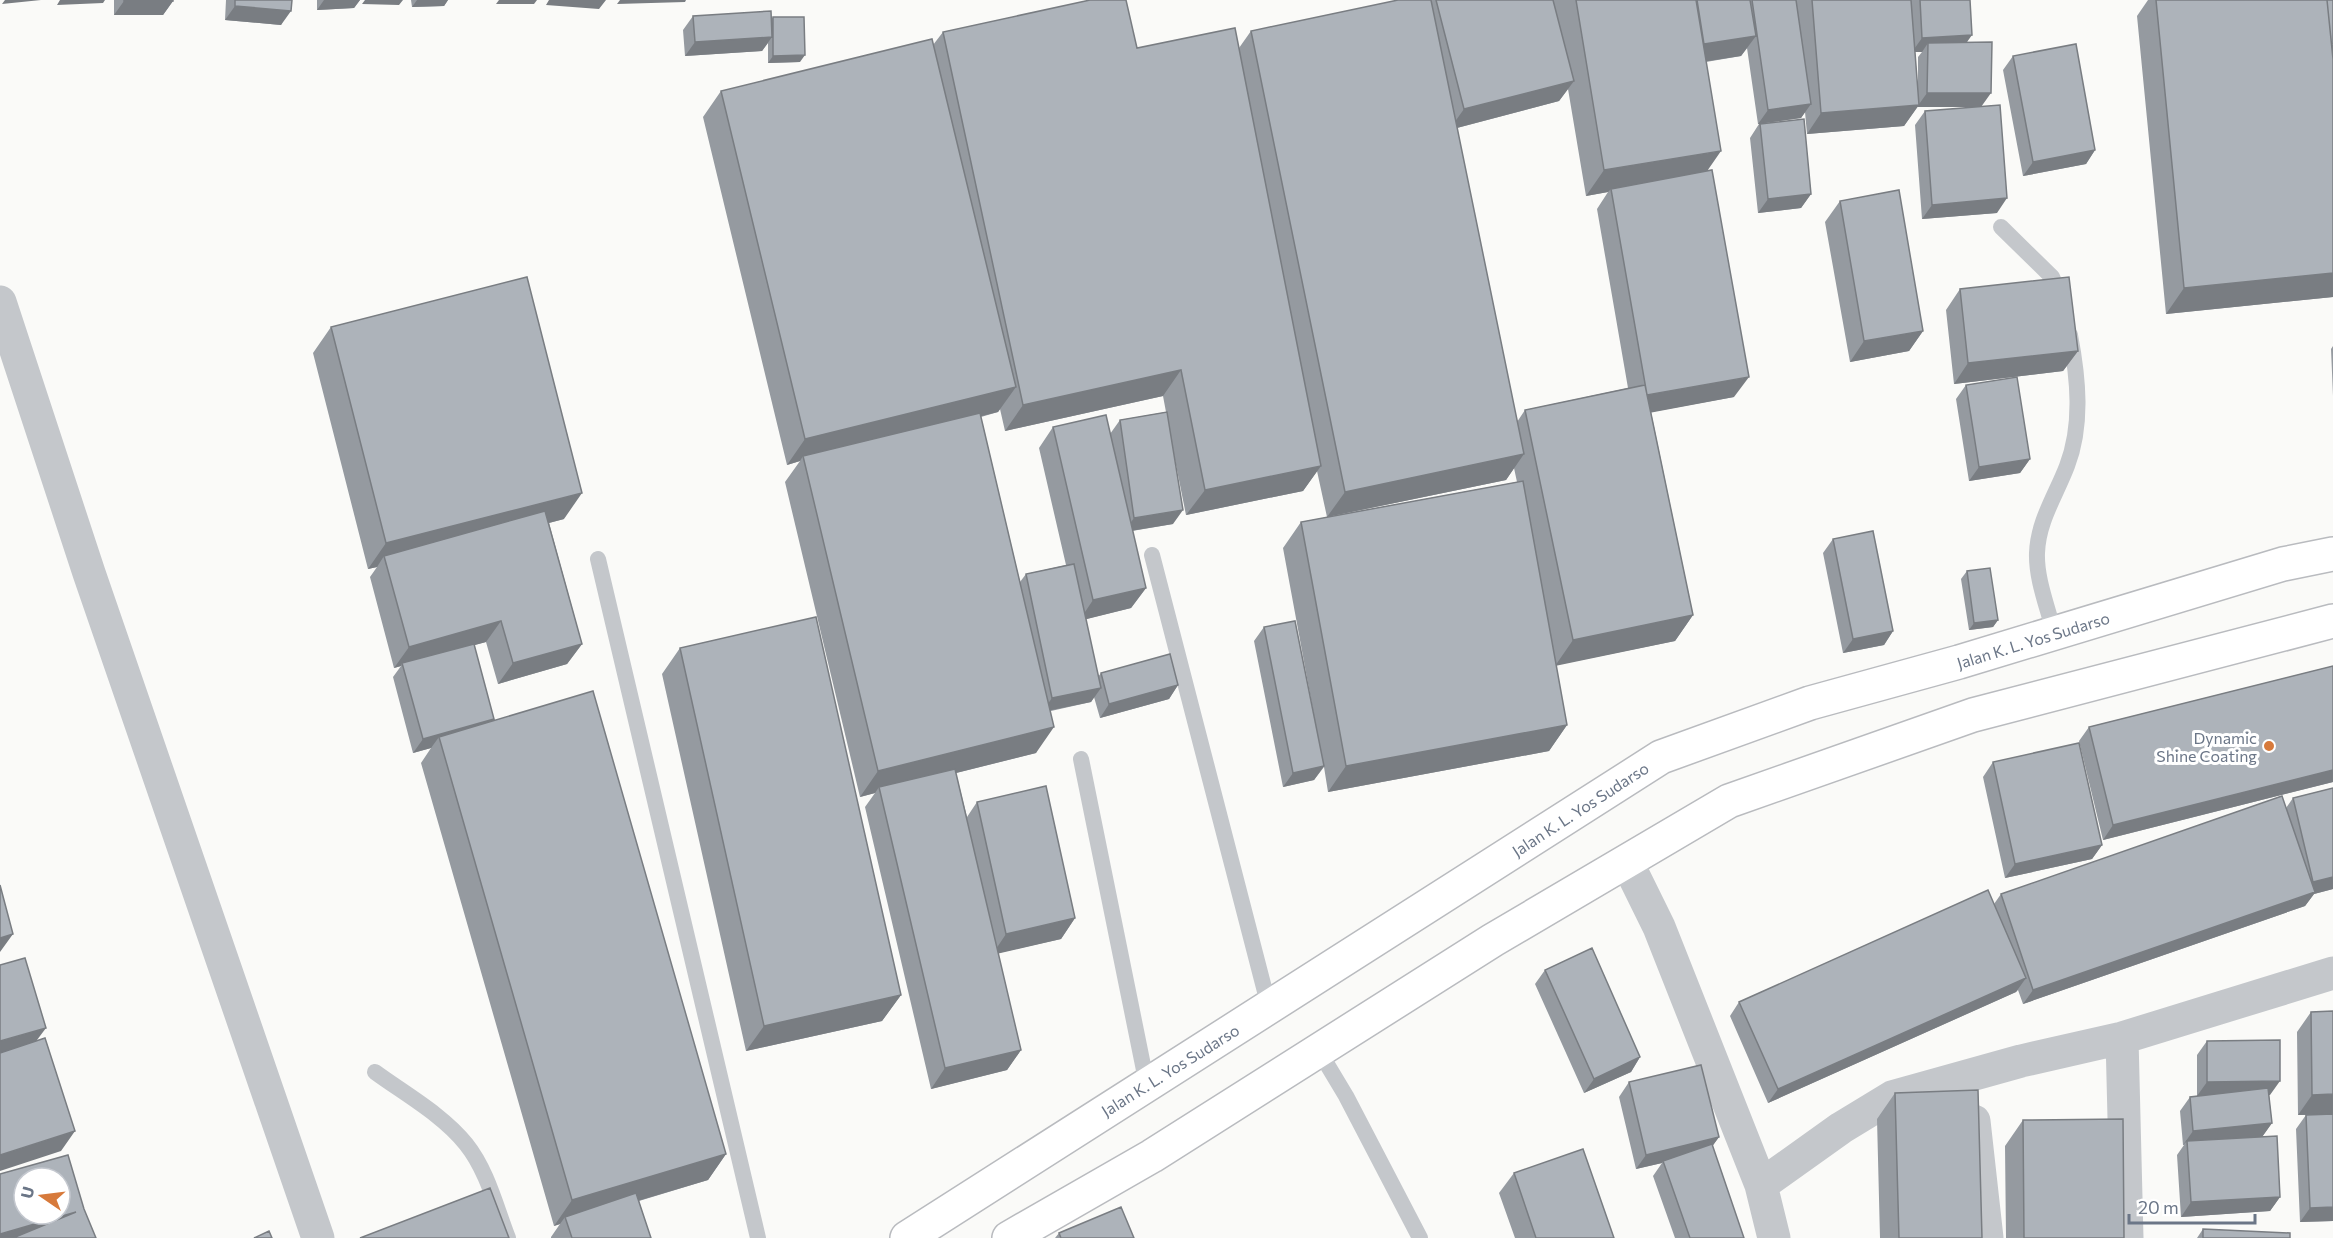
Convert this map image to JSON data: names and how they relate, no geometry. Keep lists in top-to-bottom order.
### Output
{
  "streets": {
    "highway": ["Jalan K. L. Yos Sudarso"]
  },
  "places": ["Dynamic Shine Coating"],
  "scale_bar": "20 m",
  "north": "left"
}
